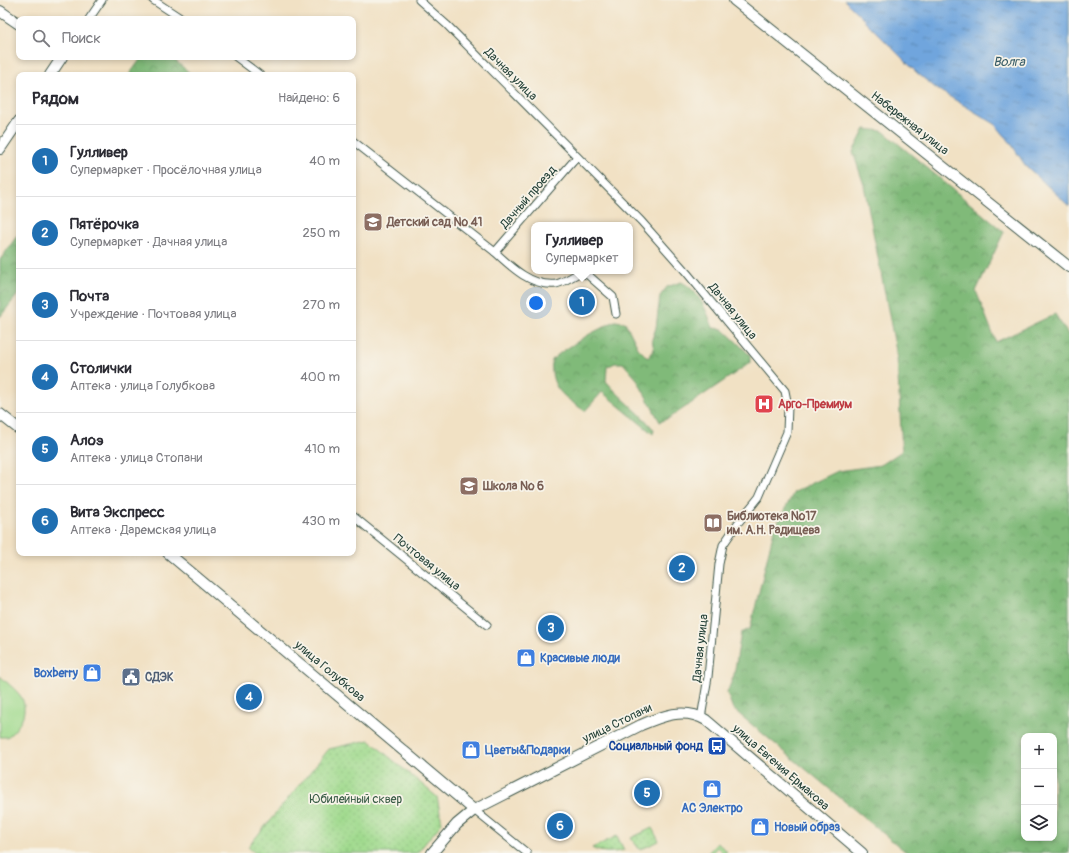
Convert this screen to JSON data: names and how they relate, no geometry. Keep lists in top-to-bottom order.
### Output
{
  "streets": {
    "main road": [
      "Набережная улица",
      "улица Голубкова",
      "улица Стопани",
      "улица Евгения Ермакова"
    ],
    "street": ["Дачная улица", "Дачный проезд", "Почтовая улица"]
  },
  "crossings": [
    ["Дачная улица", "Дачный проезд"],
    ["Дачная улица", "улица Стопани"],
    ["Дачная улица", "улица Евгения Ермакова"],
    ["улица Голубкова", "улица Стопани"],
    ["улица Стопани", "улица Евгения Ермакова"]
  ],
  "water": ["Волга"],
  "parks": ["Юбилейный сквер"],
  "places": {
    "school or university": ["Детский сад № 41", "Школа № 6"],
    "hospital": ["Арго-Премиум"],
    "library": ["Библиотека №17 им. А.Н. Радищева"],
    "shop": [
      "Красивые люди",
      "Boxberry",
      "Цветы&Подарки",
      "АС Электро",
      "Новый образ"
    ],
    "public building": ["СДЭК"],
    "bus stop": ["Социальный фонд"]
  },
  "page": {
    "search": "Поиск",
    "heading": ["Рядом", "Найдено: 6"],
    "list": [
      {
        "mark": "1",
        "name": "Гулливер",
        "note": "Супермаркет · Просёлочная улица",
        "value": "40 m"
      },
      {
        "mark": "2",
        "name": "Пятёрочка",
        "note": "Супермаркет · Дачная улица",
        "value": "250 m"
      },
      {
        "mark": "3",
        "name": "Почта",
        "note": "Учреждение · Почтовая улица",
        "value": "270 m"
      },
      {
        "mark": "4",
        "name": "Столички",
        "note": "Аптека · улица Голубкова",
        "value": "400 m"
      },
      {
        "mark": "5",
        "name": "Алоэ",
        "note": "Аптека · улица Стопани",
        "value": "410 m"
      },
      {
        "mark": "6",
        "name": "Вита Экспресс",
        "note": "Аптека · Даремская улица",
        "value": "430 m"
      }
    ],
    "popup": ["Гулливер", "Супермаркет"],
    "pins": [
      "1",
      "2",
      "3",
      "4",
      "5",
      "6"
    ],
    "map_buttons": ["+", "−"]
  }
}
